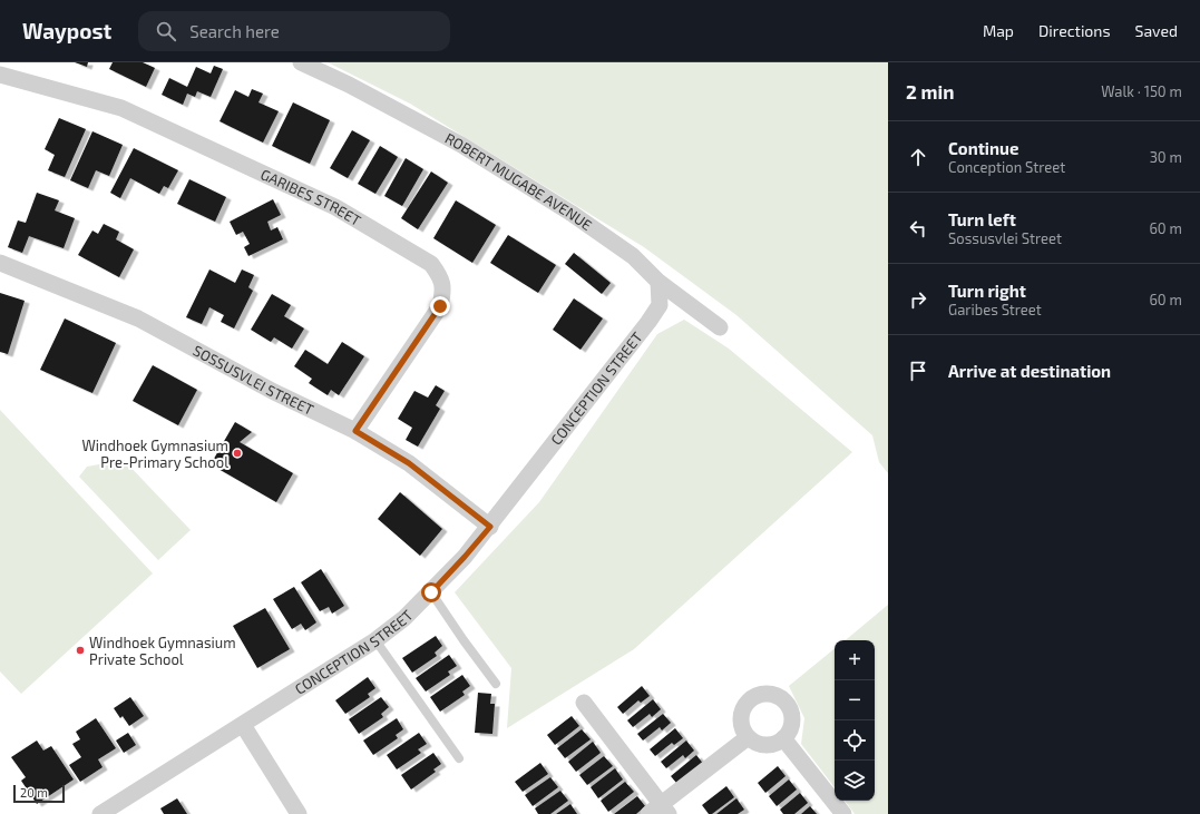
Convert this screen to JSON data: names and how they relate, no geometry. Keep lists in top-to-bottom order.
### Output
{
  "streets": {
    "street": [
      "ROBERT MUGABE AVENUE",
      "GARIBES STREET",
      "SOSSUSVLEI STREET",
      "CONCEPTION STREET"
    ]
  },
  "crossings": [
    ["ROBERT MUGABE AVENUE", "CONCEPTION STREET"],
    ["GARIBES STREET", "SOSSUSVLEI STREET"],
    ["SOSSUSVLEI STREET", "CONCEPTION STREET"]
  ],
  "places": ["Windhoek Gymnasium Pre-Primary School", "Windhoek Gymnasium Private School"],
  "scale_bar": "20 m",
  "page": {
    "header": "Waypost",
    "search": "Search here",
    "nav": ["Map", "Directions", "Saved"],
    "heading": ["2 min", "Walk · 150 m"],
    "list": [
      ["Continue", "Conception Street", "30 m"],
      ["Turn left", "Sossusvlei Street", "60 m"],
      ["Turn right", "Garibes Street", "60 m"],
      "Arrive at destination"
    ],
    "map_buttons": ["+", "−"],
    "scale": "20 m"
  }
}
